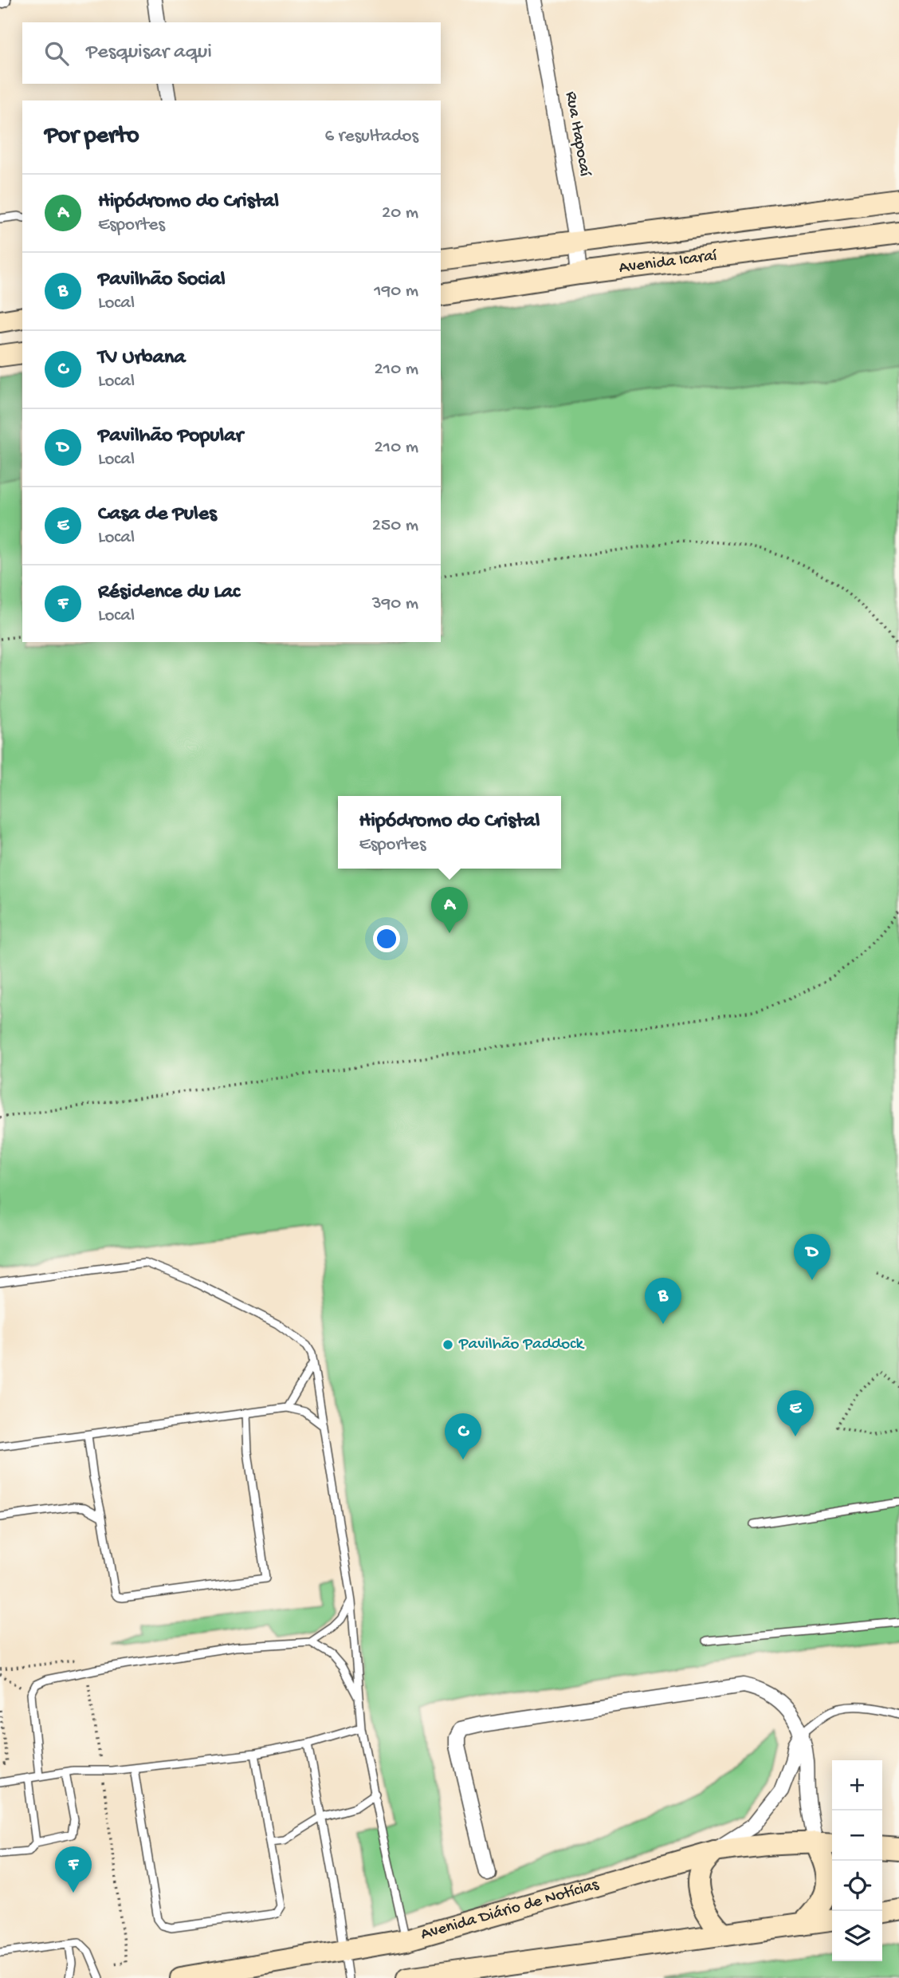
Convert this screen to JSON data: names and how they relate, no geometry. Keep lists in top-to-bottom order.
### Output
{
  "streets": {
    "main road": ["Avenida Icaraí", "Avenida Diário de Notícias"],
    "street": ["Rua Itapocaí"]
  },
  "crossings": [
    ["Rua Itapocaí", "Avenida Icaraí"]
  ],
  "places": ["Pavilhão Paddock"],
  "page": {
    "search": "Pesquisar aqui",
    "heading": ["Por perto", "6 resultados"],
    "list": [
      {
        "mark": "A",
        "name": "Hipódromo do Cristal",
        "note": "Esportes",
        "value": "20 m"
      },
      {
        "mark": "B",
        "name": "Pavilhão Social",
        "note": "Local",
        "value": "190 m"
      },
      {
        "mark": "C",
        "name": "TV Urbana",
        "note": "Local",
        "value": "210 m"
      },
      {
        "mark": "D",
        "name": "Pavilhão Popular",
        "note": "Local",
        "value": "210 m"
      },
      {
        "mark": "E",
        "name": "Casa de Pules",
        "note": "Local",
        "value": "250 m"
      },
      {
        "mark": "F",
        "name": "Résidence du Lac",
        "note": "Local",
        "value": "390 m"
      }
    ],
    "popup": ["Hipódromo do Cristal", "Esportes"],
    "pins": [
      "A",
      "D",
      "B",
      "E",
      "C",
      "F"
    ],
    "map_buttons": ["+", "−"]
  }
}
